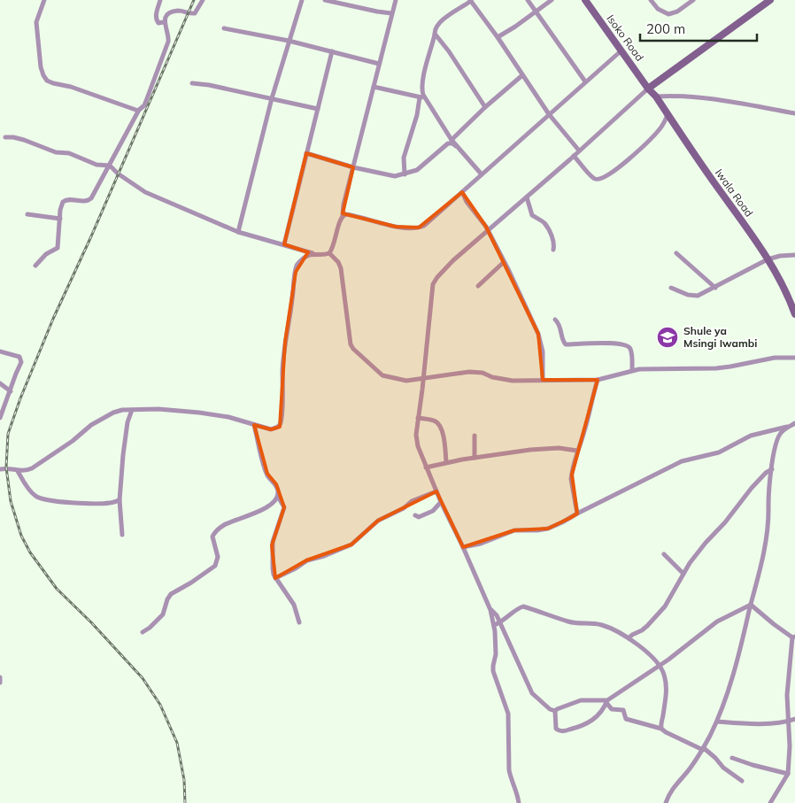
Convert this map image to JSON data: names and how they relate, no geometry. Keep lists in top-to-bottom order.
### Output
{
  "streets": {
    "street": ["Isoko Road", "Iwala Road"]
  },
  "crossings": [
    ["Isoko Road", "Iwala Road"]
  ],
  "places": {
    "school or university": ["Shule ya Msingi Iwambi"]
  },
  "scale_bar": "200 m"
}
